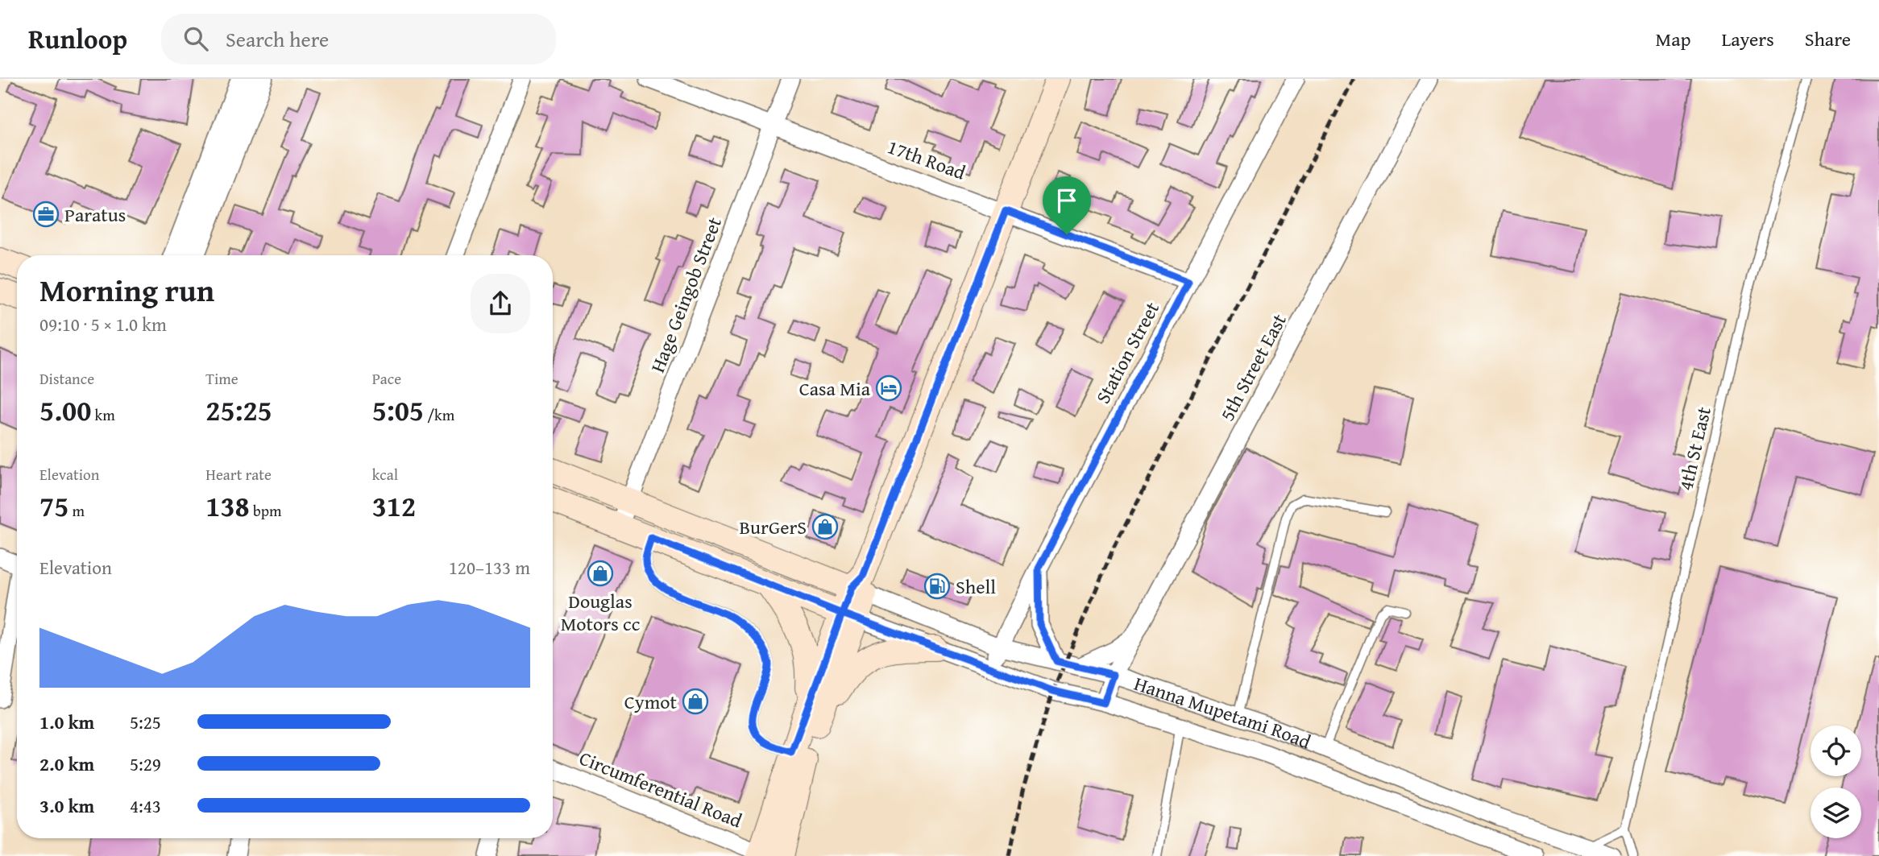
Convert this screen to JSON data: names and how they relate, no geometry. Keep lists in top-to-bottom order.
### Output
{
  "streets": {
    "main road": ["Hanna Mupetami Road"],
    "street": [
      "17th Road",
      "Hage Geingob Street",
      "Station Street",
      "5th Street East",
      "Circumferential Road"
    ],
    "lane": ["4th St East"]
  },
  "crossings": [
    ["17th Road", "Hage Geingob Street"],
    ["17th Road", "Station Street"],
    ["Hage Geingob Street", "Hanna Mupetami Road"],
    ["Station Street", "Hanna Mupetami Road"],
    ["5th Street East", "Hanna Mupetami Road"]
  ],
  "places": {
    "office": ["Paratus"],
    "hotel": ["Casa Mia"],
    "shop": ["BurGerS", "Douglas Motors cc", "Cymot"],
    "fuel station": ["Shell"]
  },
  "page": {
    "header": "Runloop",
    "search": "Search here",
    "nav": ["Map", "Layers", "Share"],
    "heading": ["Morning run", "09:10 · 5 × 1.0 km"],
    "stats": [
      ["Distance", "5.00 km"],
      ["Time", "25:25"],
      ["Pace", "5:05 /km"],
      ["Elevation", "75 m"],
      ["Heart rate", "138 bpm"],
      ["kcal", "312"]
    ],
    "chart": ["Elevation", "120–133 m"],
    "list": [
      {
        "name": "1.0 km",
        "note": "5:25"
      },
      {
        "name": "2.0 km",
        "note": "5:29"
      },
      {
        "name": "3.0 km",
        "note": "4:43"
      }
    ]
  }
}
